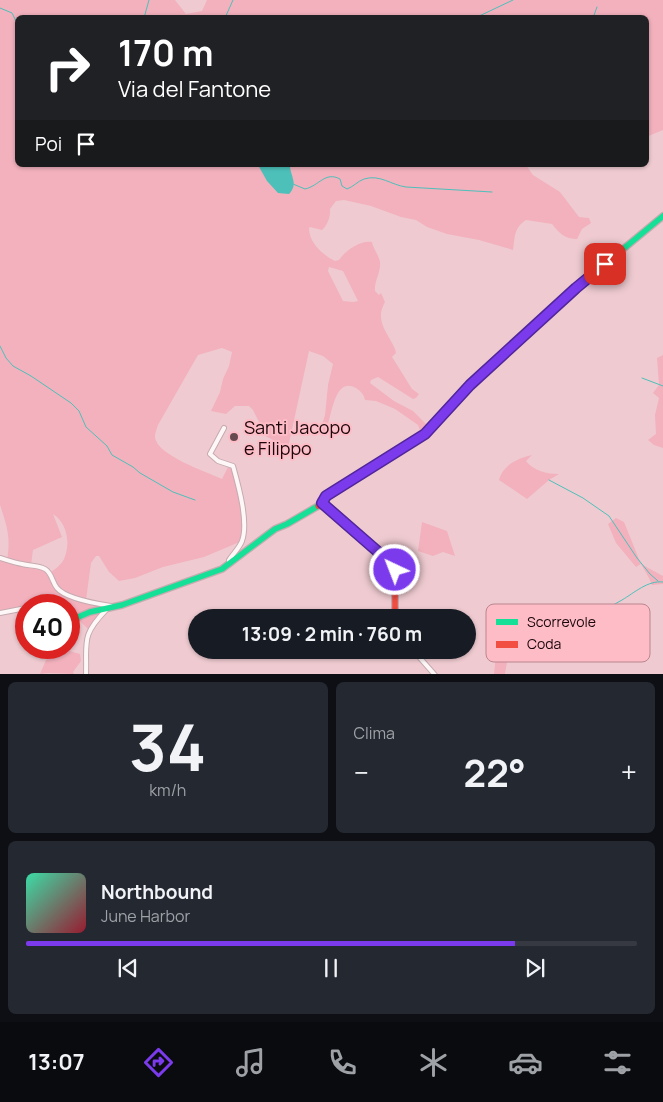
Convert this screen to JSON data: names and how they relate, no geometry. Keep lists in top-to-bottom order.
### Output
{
  "places": ["Santi Jacopo e Filippo"],
  "legend": ["Scorrevole", "Coda"],
  "page": {
    "turn": ["170 m", "Via del Fantone"],
    "then": "Poi",
    "limit": "40",
    "trip": "13:09 · 2 min · 760 m",
    "tile": [
      ["34", "km/h"],
      "Clima"
    ],
    "heat": ["−", "22°", "+"],
    "song": ["Northbound", "June Harbor"],
    "tabs": "13:07"
  }
}
